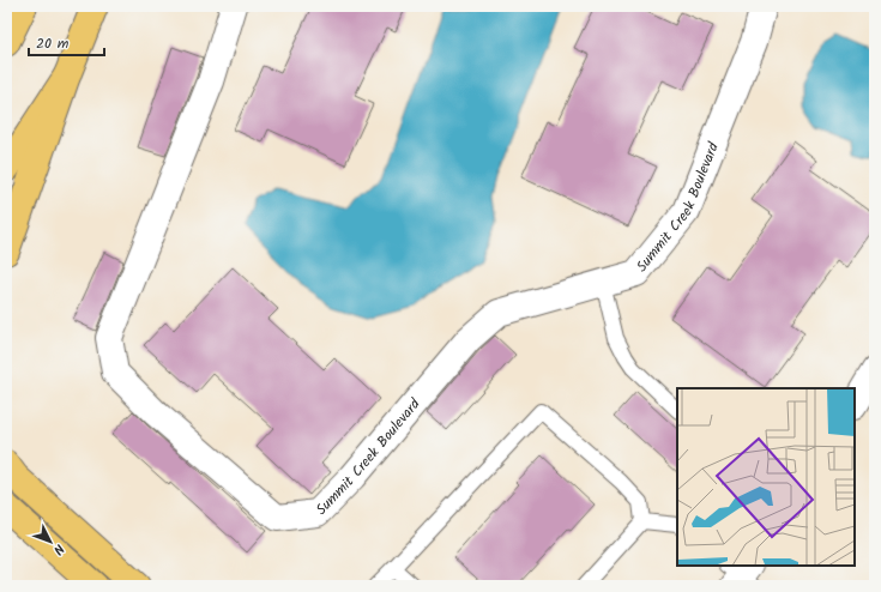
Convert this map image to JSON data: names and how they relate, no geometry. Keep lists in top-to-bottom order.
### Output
{
  "streets": {
    "street": ["Summit Creek Boulevard"]
  },
  "scale_bar": "20 m",
  "north": "bottom right"
}
